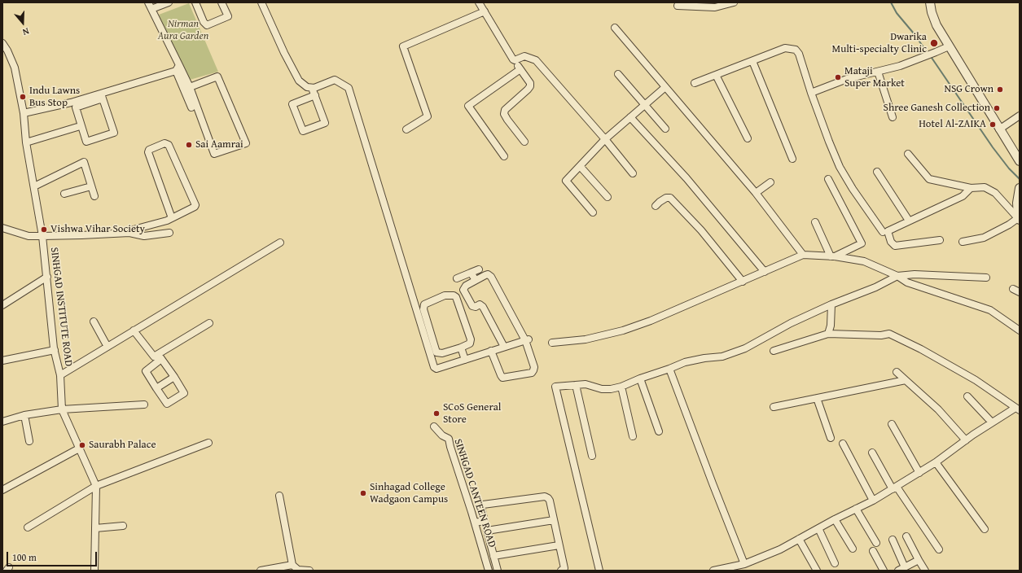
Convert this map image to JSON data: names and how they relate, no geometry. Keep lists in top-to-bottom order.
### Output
{
  "streets": {
    "street": ["SINHGAD INSTITUTE ROAD", "SINHGAD CANTEEN ROAD"]
  },
  "parks": ["Nirman Aura Garden"],
  "places": [
    "Dwarika Multi-specialty Clinic",
    "Mataji Super Market",
    "NSG Crown",
    "Indu Lawns Bus Stop",
    "Shree Ganesh Collection",
    "Hotel Al-ZAIKA",
    "Sai Aamrai",
    "Vishwa Vihar Society",
    "SCoS General Store",
    "Saurabh Palace",
    "Sinhagad College Wadgaon Campus"
  ],
  "scale_bar": "100 m",
  "north": "bottom"
}
